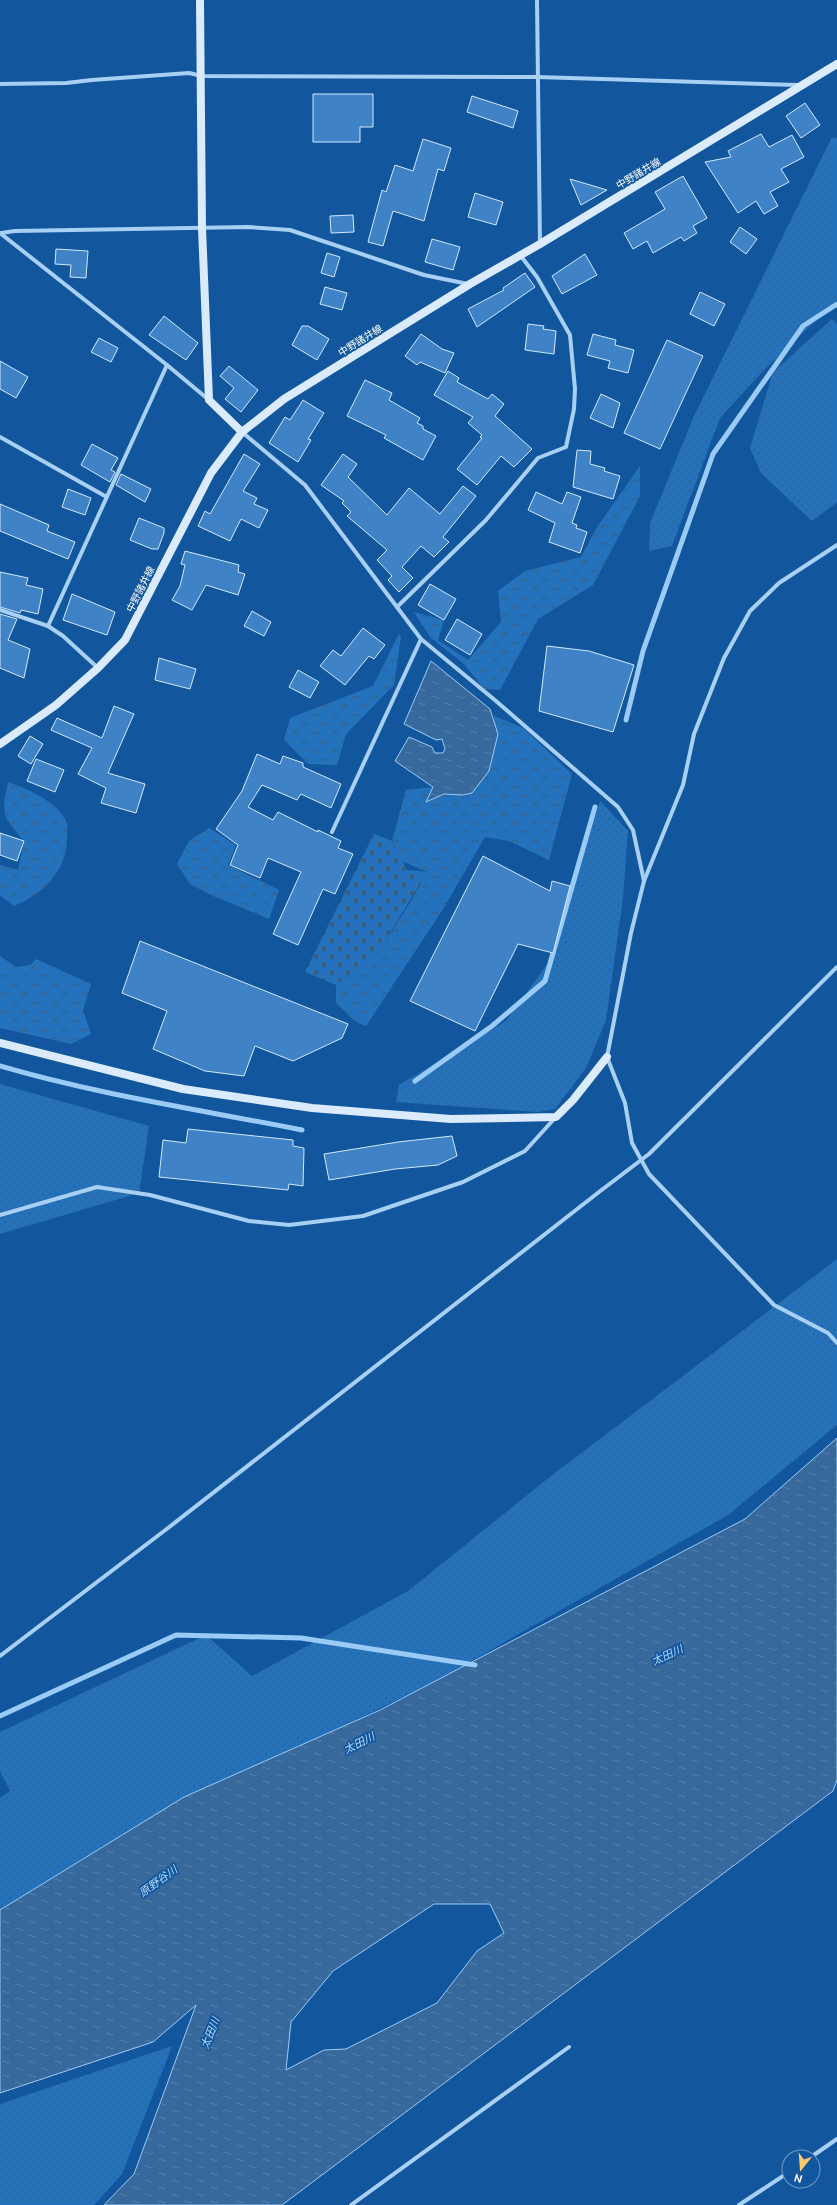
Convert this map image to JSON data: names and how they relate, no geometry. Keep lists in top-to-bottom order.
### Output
{
  "streets": {
    "main road": ["中野諸井線"]
  },
  "water": ["太田川", "原野谷川"],
  "north": "bottom"
}
